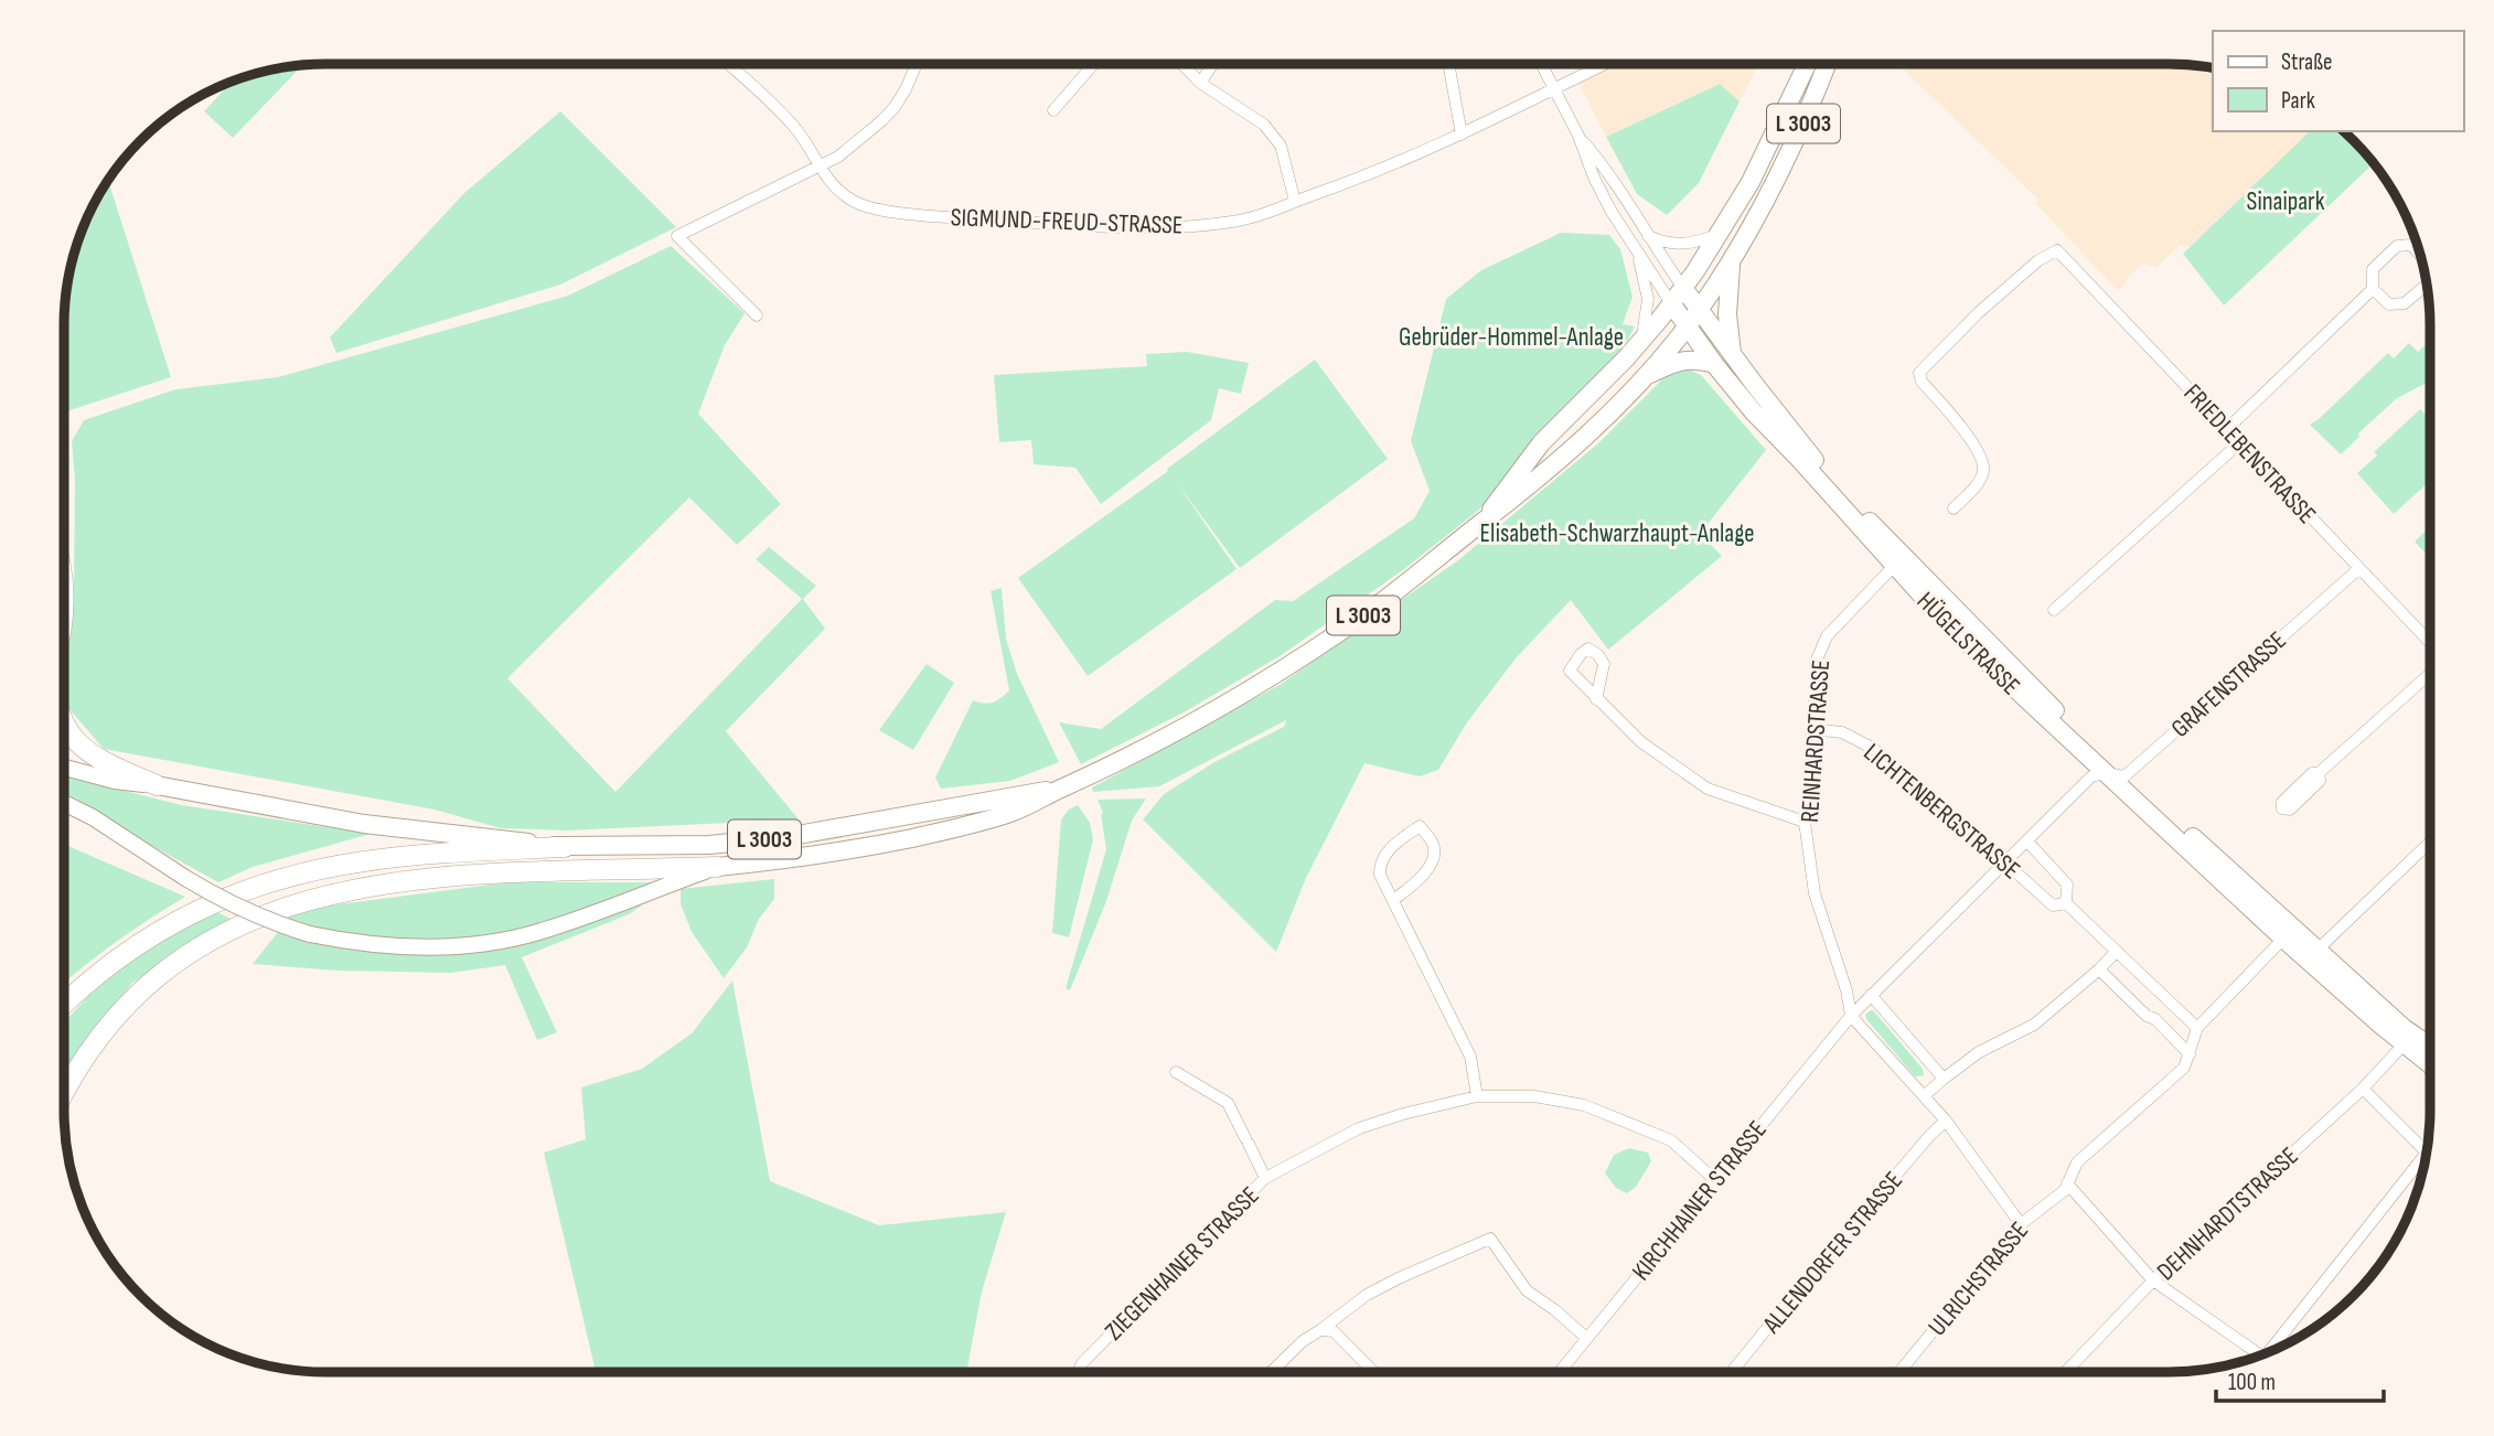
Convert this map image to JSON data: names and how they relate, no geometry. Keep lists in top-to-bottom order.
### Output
{
  "streets": {
    "main road": ["L 3003", "HÜGELSTRASSE"],
    "street": [
      "SIGMUND-FREUD-STRASSE",
      "FRIEDLEBENSTRASSE",
      "GRAFENSTRASSE",
      "REINHARDSTRASSE",
      "LICHTENBERGSTRASSE",
      "KIRCHHAINER STRASSE",
      "DEHNHARDTSTRASSE",
      "ALLENDORFER STRASSE",
      "ZIEGENHAINER STRASSE",
      "ULRICHSTRASSE"
    ]
  },
  "crossings": [
    ["L 3003", "HÜGELSTRASSE"],
    ["SIGMUND-FREUD-STRASSE", "HÜGELSTRASSE"],
    ["FRIEDLEBENSTRASSE", "GRAFENSTRASSE"],
    ["HÜGELSTRASSE", "GRAFENSTRASSE"],
    ["HÜGELSTRASSE", "REINHARDSTRASSE"],
    ["HÜGELSTRASSE", "DEHNHARDTSTRASSE"],
    ["HÜGELSTRASSE", "ULRICHSTRASSE"],
    ["REINHARDSTRASSE", "LICHTENBERGSTRASSE"],
    ["REINHARDSTRASSE", "KIRCHHAINER STRASSE"],
    ["LICHTENBERGSTRASSE", "ULRICHSTRASSE"],
    ["KIRCHHAINER STRASSE", "ZIEGENHAINER STRASSE"]
  ],
  "parks": ["Sinaipark", "Gebrüder-Hommel-Anlage", "Elisabeth-Schwarzhaupt-Anlage"],
  "legend": ["Straße", "Park"],
  "scale_bar": "100 m"
}
